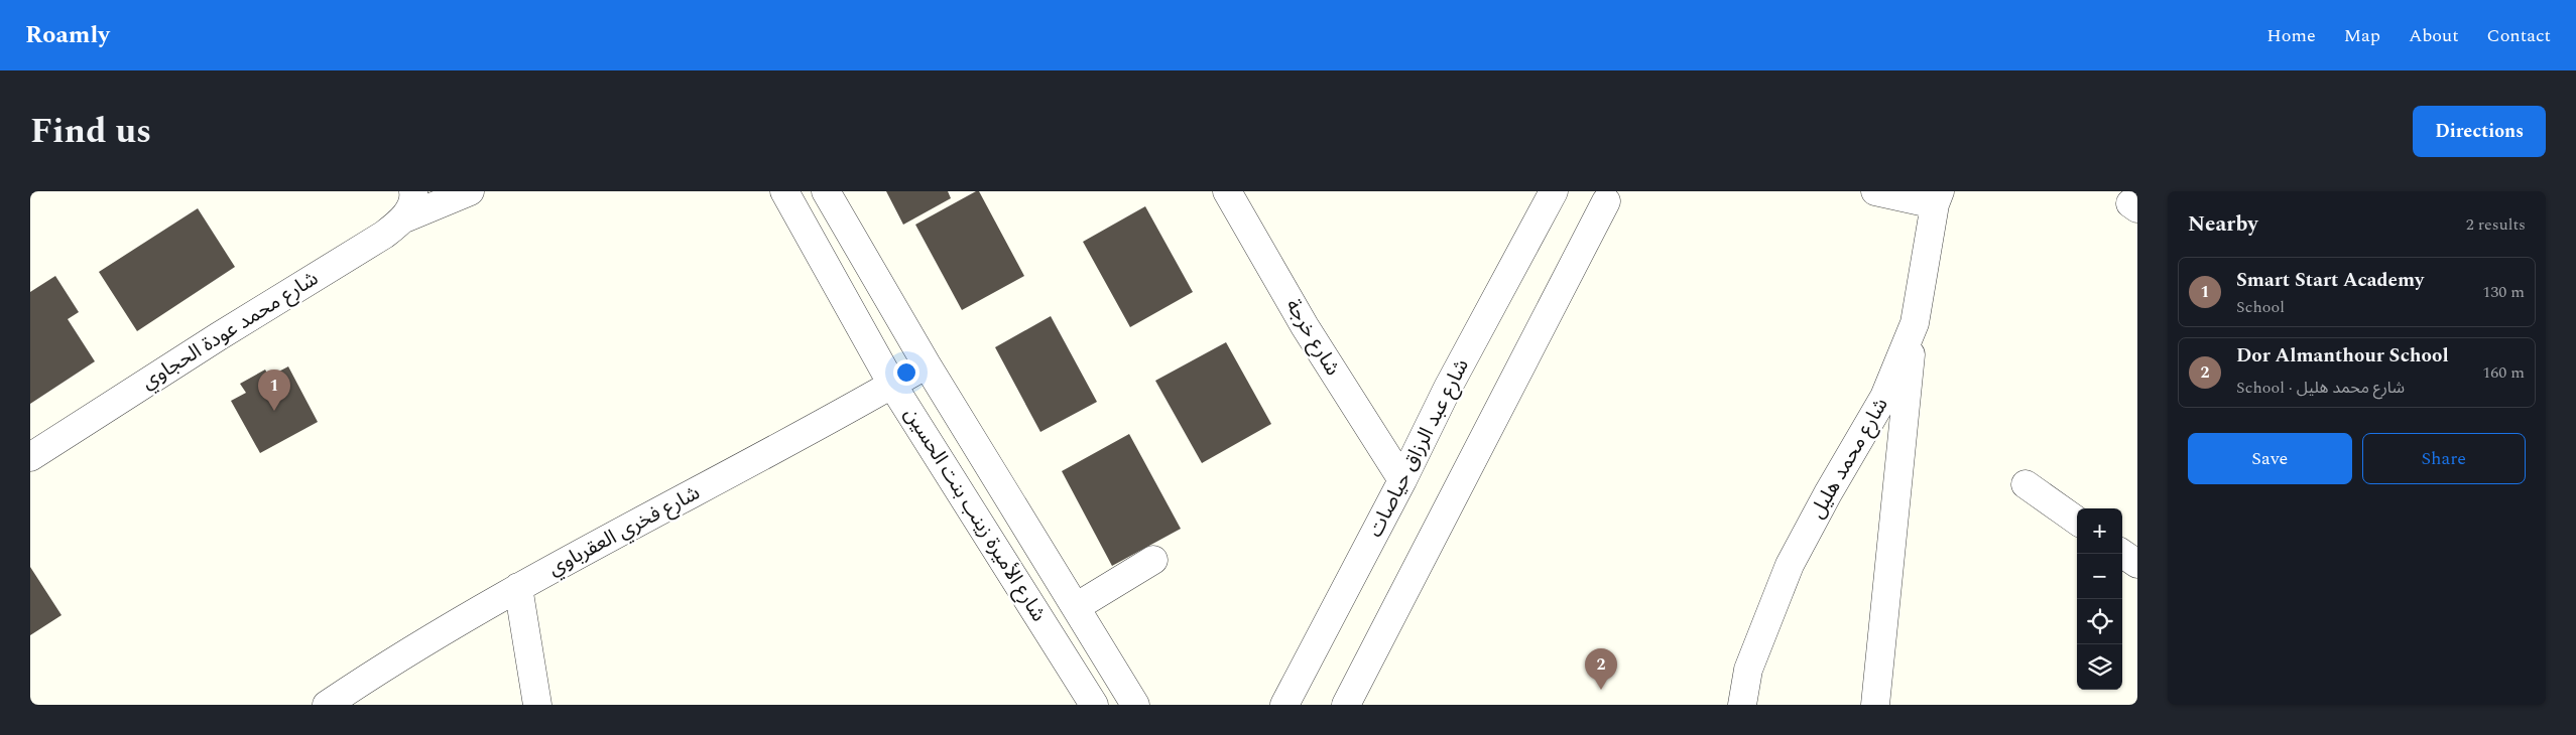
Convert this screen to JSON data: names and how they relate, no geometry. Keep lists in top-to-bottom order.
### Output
{
  "streets": {
    "street": [
      "شارع محمد عودة الحجاوي",
      "شارع خرجة",
      "شارع عبد الرزاق حياصات",
      "شارع محمد هليل",
      "شارع الأميرة زينب بنت الحسين",
      "شارع فخري العقرباوي"
    ]
  },
  "crossings": [
    ["شارع خرجة", "شارع عبد الرزاق حياصات"],
    ["شارع الأميرة زينب بنت الحسين", "شارع فخري العقرباوي"]
  ],
  "page": {
    "header": "Roamly",
    "nav": [
      "Home",
      "Map",
      "About",
      "Contact"
    ],
    "title": "Find us",
    "buttons": [
      "Directions",
      ["Save", "Share"]
    ],
    "heading": ["Nearby", "2 results"],
    "list": [
      {
        "mark": "1",
        "name": "Smart Start Academy",
        "note": "School",
        "value": "130 m"
      },
      {
        "mark": "2",
        "name": "Dor Almanthour School",
        "note": "School · شارع محمد هليل",
        "value": "160 m"
      }
    ],
    "pins": ["1", "2"],
    "map_buttons": ["+", "−"]
  }
}
